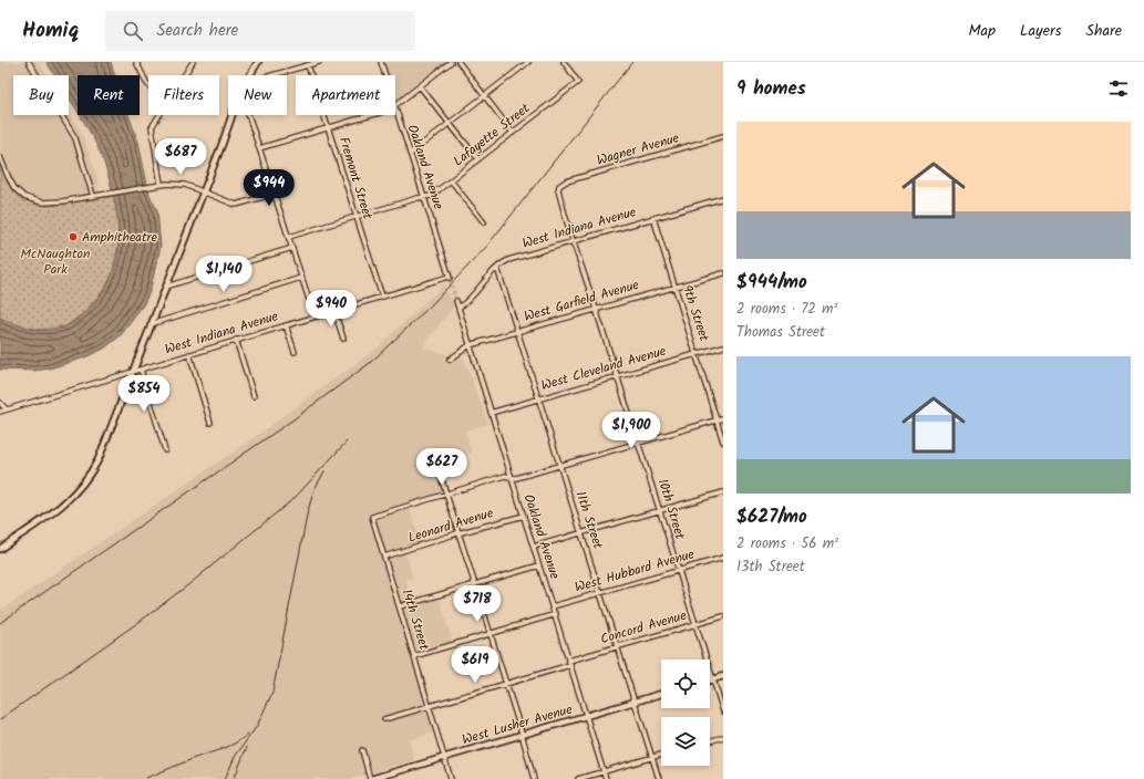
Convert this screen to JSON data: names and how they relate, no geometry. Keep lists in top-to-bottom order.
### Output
{
  "streets": {
    "main road": ["West Lusher Avenue"],
    "street": [
      "Lafayette Street",
      "Wagner Avenue",
      "Oakland Avenue",
      "Fremont Street",
      "West Indiana Avenue",
      "West Garfield Avenue",
      "9th Street",
      "West Cleveland Avenue",
      "10th Street",
      "11th Street",
      "Leonard Avenue",
      "West Hubbard Avenue",
      "14th Street",
      "Concord Avenue"
    ]
  },
  "crossings": [
    ["Lafayette Street", "Oakland Avenue"],
    ["Lafayette Street", "Fremont Street"],
    ["Wagner Avenue", "10th Street"],
    ["Oakland Avenue", "West Indiana Avenue"],
    ["Oakland Avenue", "West Garfield Avenue"],
    ["Oakland Avenue", "West Cleveland Avenue"],
    ["Oakland Avenue", "Leonard Avenue"],
    ["Oakland Avenue", "West Hubbard Avenue"],
    ["Oakland Avenue", "Concord Avenue"],
    ["Oakland Avenue", "West Lusher Avenue"],
    ["Fremont Street", "West Indiana Avenue"],
    ["West Indiana Avenue", "9th Street"],
    ["West Indiana Avenue", "10th Street"],
    ["West Indiana Avenue", "11th Street"],
    ["West Garfield Avenue", "9th Street"],
    ["West Garfield Avenue", "10th Street"],
    ["West Garfield Avenue", "11th Street"],
    ["9th Street", "West Cleveland Avenue"],
    ["West Cleveland Avenue", "10th Street"],
    ["West Cleveland Avenue", "11th Street"],
    ["10th Street", "West Hubbard Avenue"],
    ["10th Street", "Concord Avenue"],
    ["11th Street", "West Hubbard Avenue"],
    ["11th Street", "Concord Avenue"],
    ["11th Street", "West Lusher Avenue"],
    ["Leonard Avenue", "14th Street"],
    ["14th Street", "Concord Avenue"],
    ["14th Street", "West Lusher Avenue"]
  ],
  "parks": ["McNaughton Park"],
  "places": ["Amphitheatre"],
  "page": {
    "header": "Homiq",
    "search": "Search here",
    "nav": ["Map", "Layers", "Share"],
    "heading": "9 homes",
    "chip": [
      "Buy",
      "Rent",
      "Filters",
      "New",
      "Apartment"
    ],
    "list": [
      {
        "name": "$944/mo",
        "note": "2 rooms · 72 m² · Thomas Street"
      },
      {
        "name": "$627/mo",
        "note": "2 rooms · 56 m² · 13th Street"
      }
    ],
    "price": [
      "$687",
      "$944",
      "$1,140",
      "$940",
      "$854",
      "$1,900",
      "$627",
      "$718",
      "$619"
    ]
  }
}
